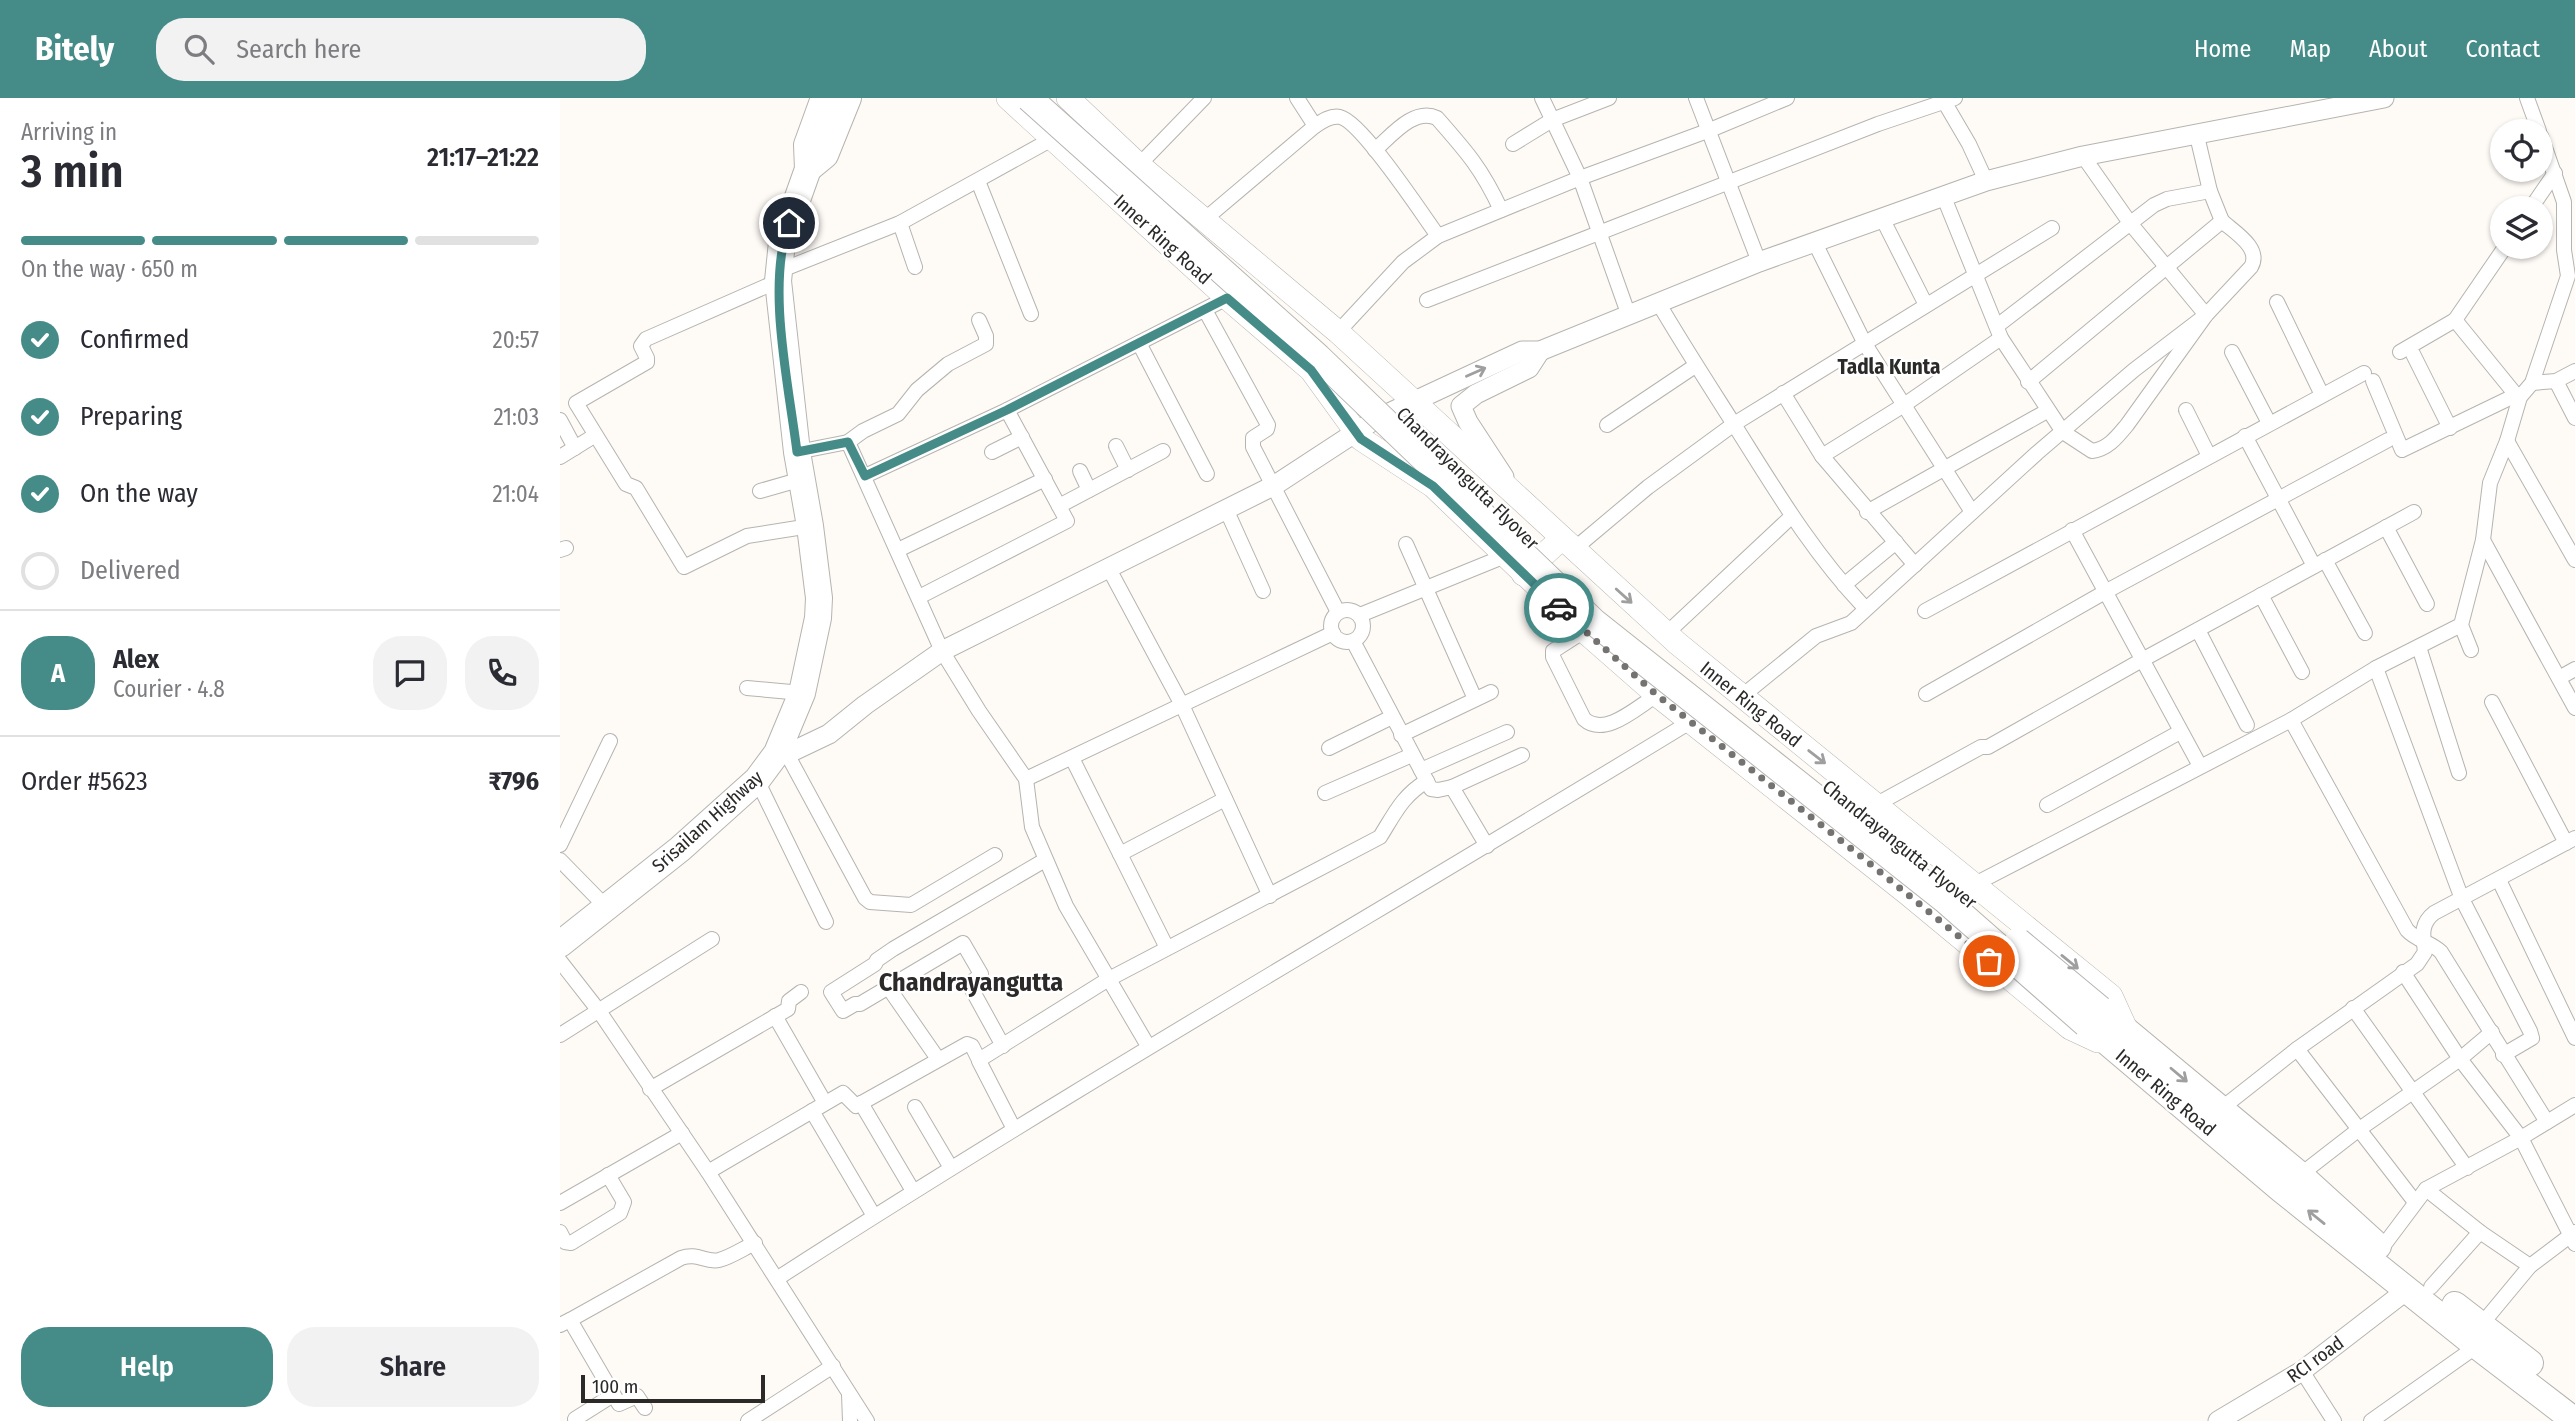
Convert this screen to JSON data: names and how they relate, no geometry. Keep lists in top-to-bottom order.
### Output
{
  "streets": {
    "highway": ["Inner Ring Road", "Chandrayangutta Flyover", "Srisailam Highway"],
    "main road": ["RCI road"]
  },
  "crossings": [
    ["Inner Ring Road", "Chandrayangutta Flyover"],
    ["Inner Ring Road", "RCI road"]
  ],
  "districts": ["Tadla Kunta", "Chandrayangutta"],
  "scale_bar": "100 m",
  "page": {
    "header": "Bitely",
    "search": "Search here",
    "nav": [
      "Home",
      "Map",
      "About",
      "Contact"
    ],
    "heading": ["3 min", "Arriving in", "21:17–21:22"],
    "panel": [
      "Alex",
      "Courier · 4.8",
      "Order #5623",
      "₹796"
    ],
    "bar": "On the way · 650 m",
    "list": [
      ["Confirmed", "20:57"],
      ["Preparing", "21:03"],
      ["On the way", "21:04"],
      "Delivered"
    ],
    "round": "A",
    "buttons": ["Help", "Share"],
    "scale": "100 m"
  }
}
